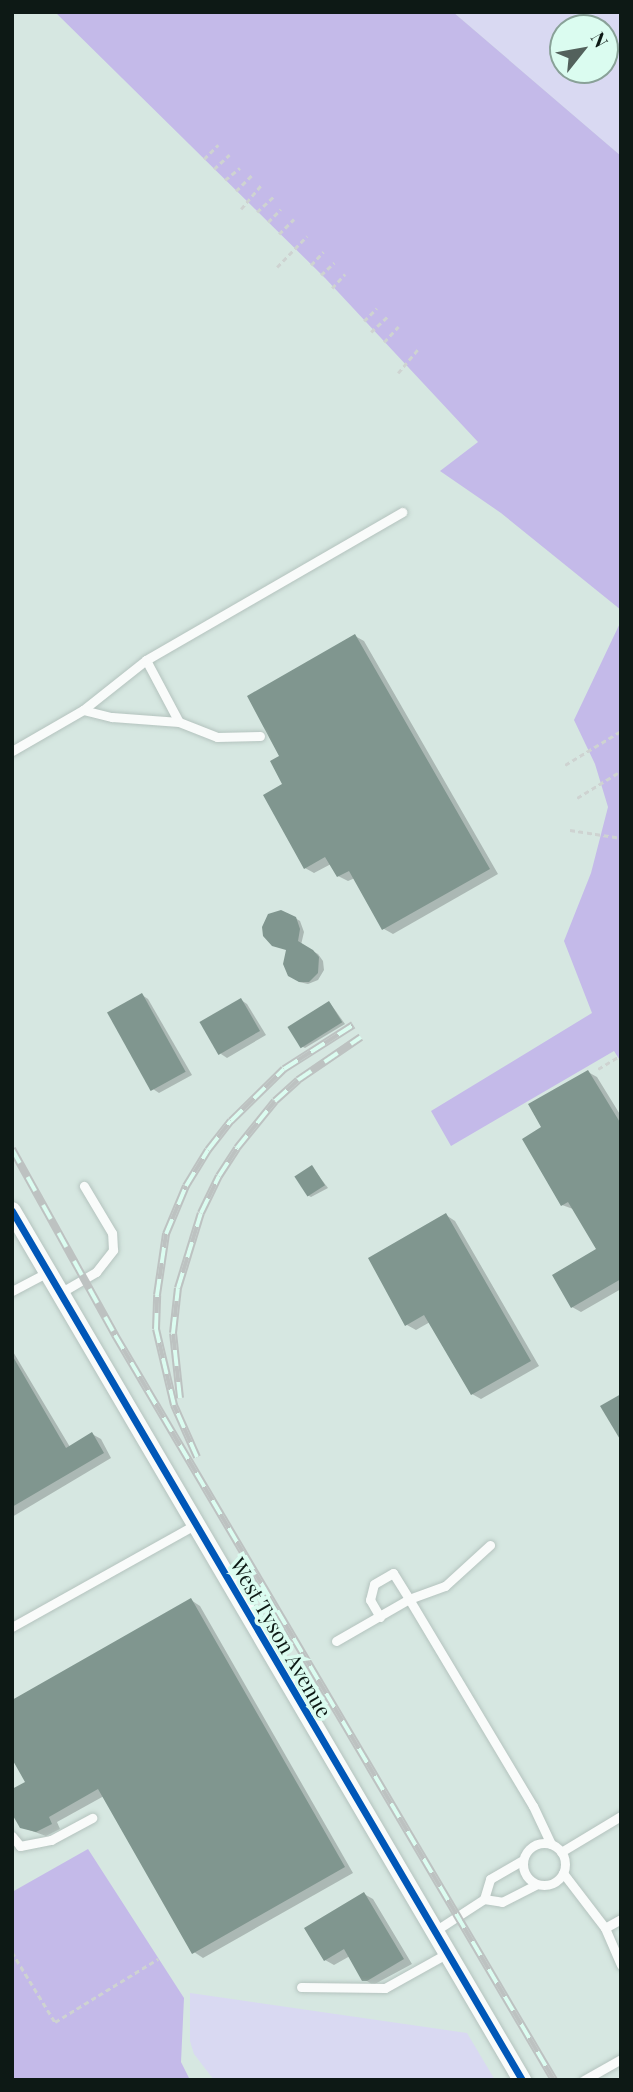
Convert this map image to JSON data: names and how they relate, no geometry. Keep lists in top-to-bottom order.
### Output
{
  "streets": {
    "street": ["West Tyson Avenue"]
  },
  "north": "top right"
}
